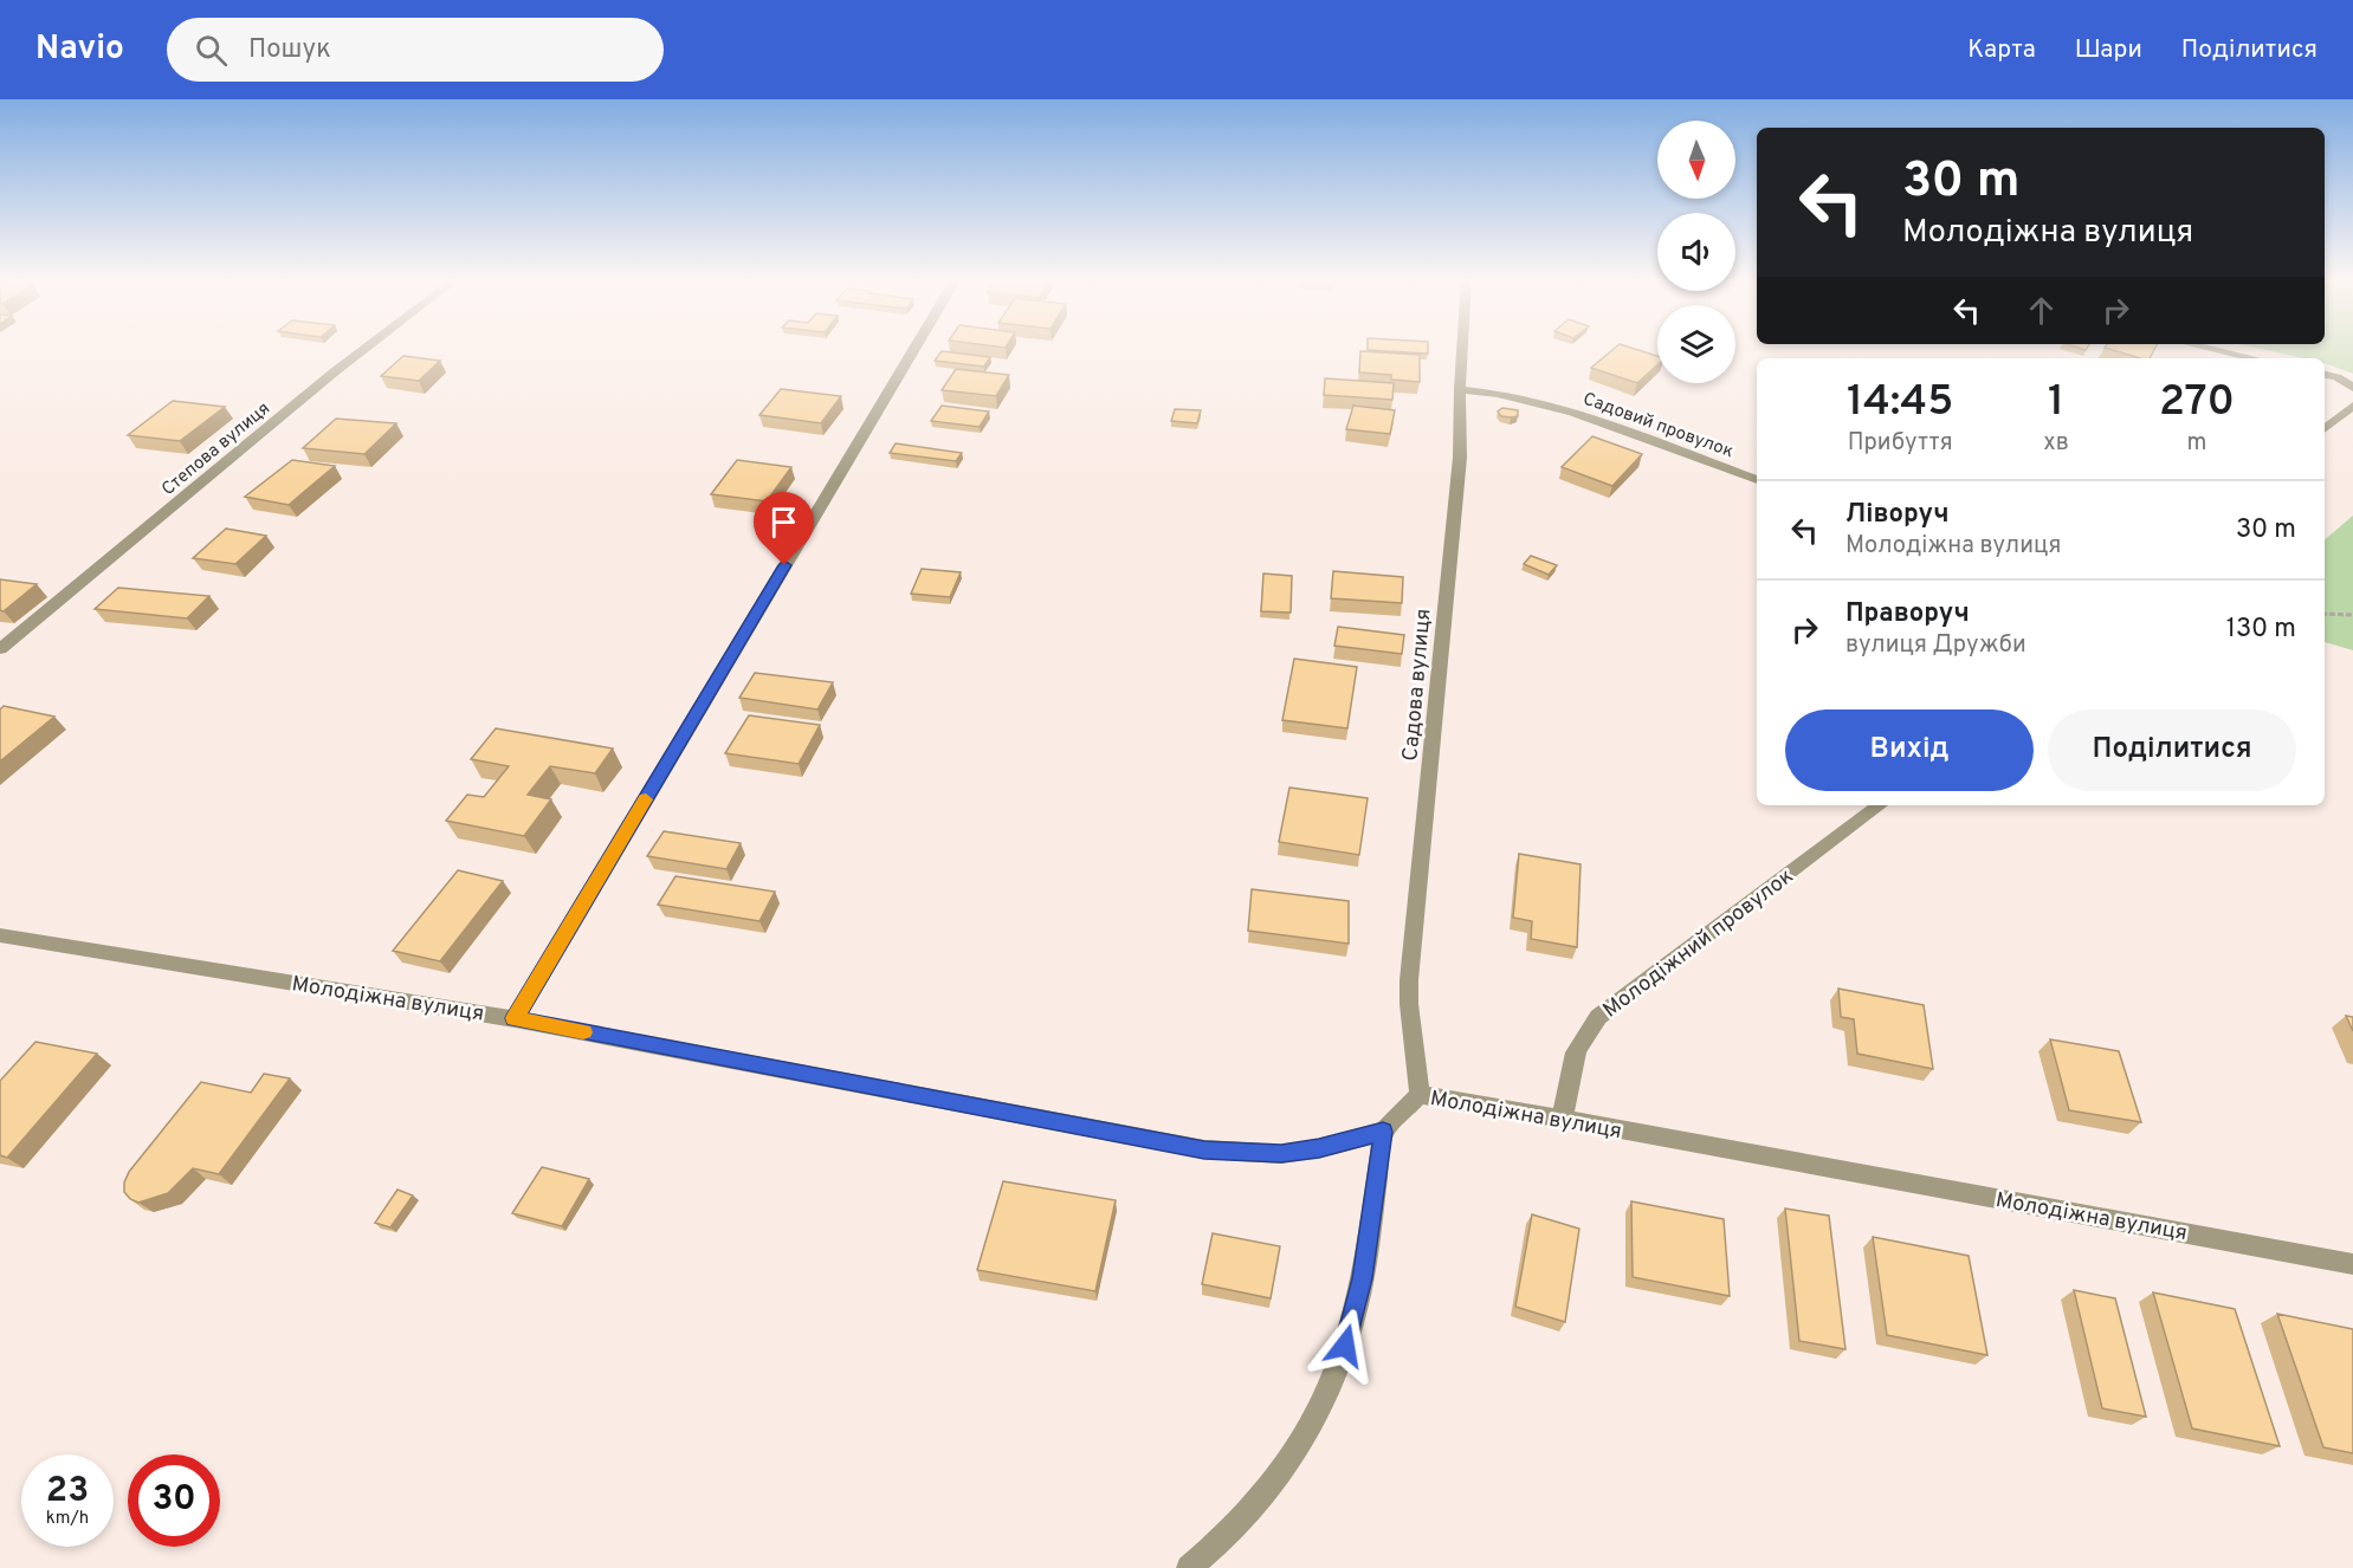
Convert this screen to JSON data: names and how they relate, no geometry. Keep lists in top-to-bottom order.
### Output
{
  "streets": {
    "street": [
      "Садовий провулок",
      "Степова вулиця",
      "Садова вулиця",
      "Молодіжний провулок",
      "Молодіжна вулиця"
    ]
  },
  "crossings": [
    ["Садовий провулок", "Садова вулиця"],
    ["Садова вулиця", "Молодіжна вулиця"],
    ["Молодіжний провулок", "Молодіжна вулиця"]
  ],
  "north": "bottom",
  "page": {
    "header": "Navio",
    "search": "Пошук",
    "nav": ["Карта", "Шари", "Поділитися"],
    "turn": ["30 m", "Молодіжна вулиця"],
    "eta": [
      "14:45",
      "Прибуття",
      "1",
      "хв",
      "270",
      "m"
    ],
    "list": [
      {
        "name": "Ліворуч",
        "note": "Молодіжна вулиця",
        "value": "30 m"
      },
      {
        "name": "Праворуч",
        "note": "вулиця Дружби",
        "value": "130 m"
      }
    ],
    "buttons": ["Вихід", "Поділитися"],
    "speed": "23 km/h",
    "limit": "30"
  }
}
